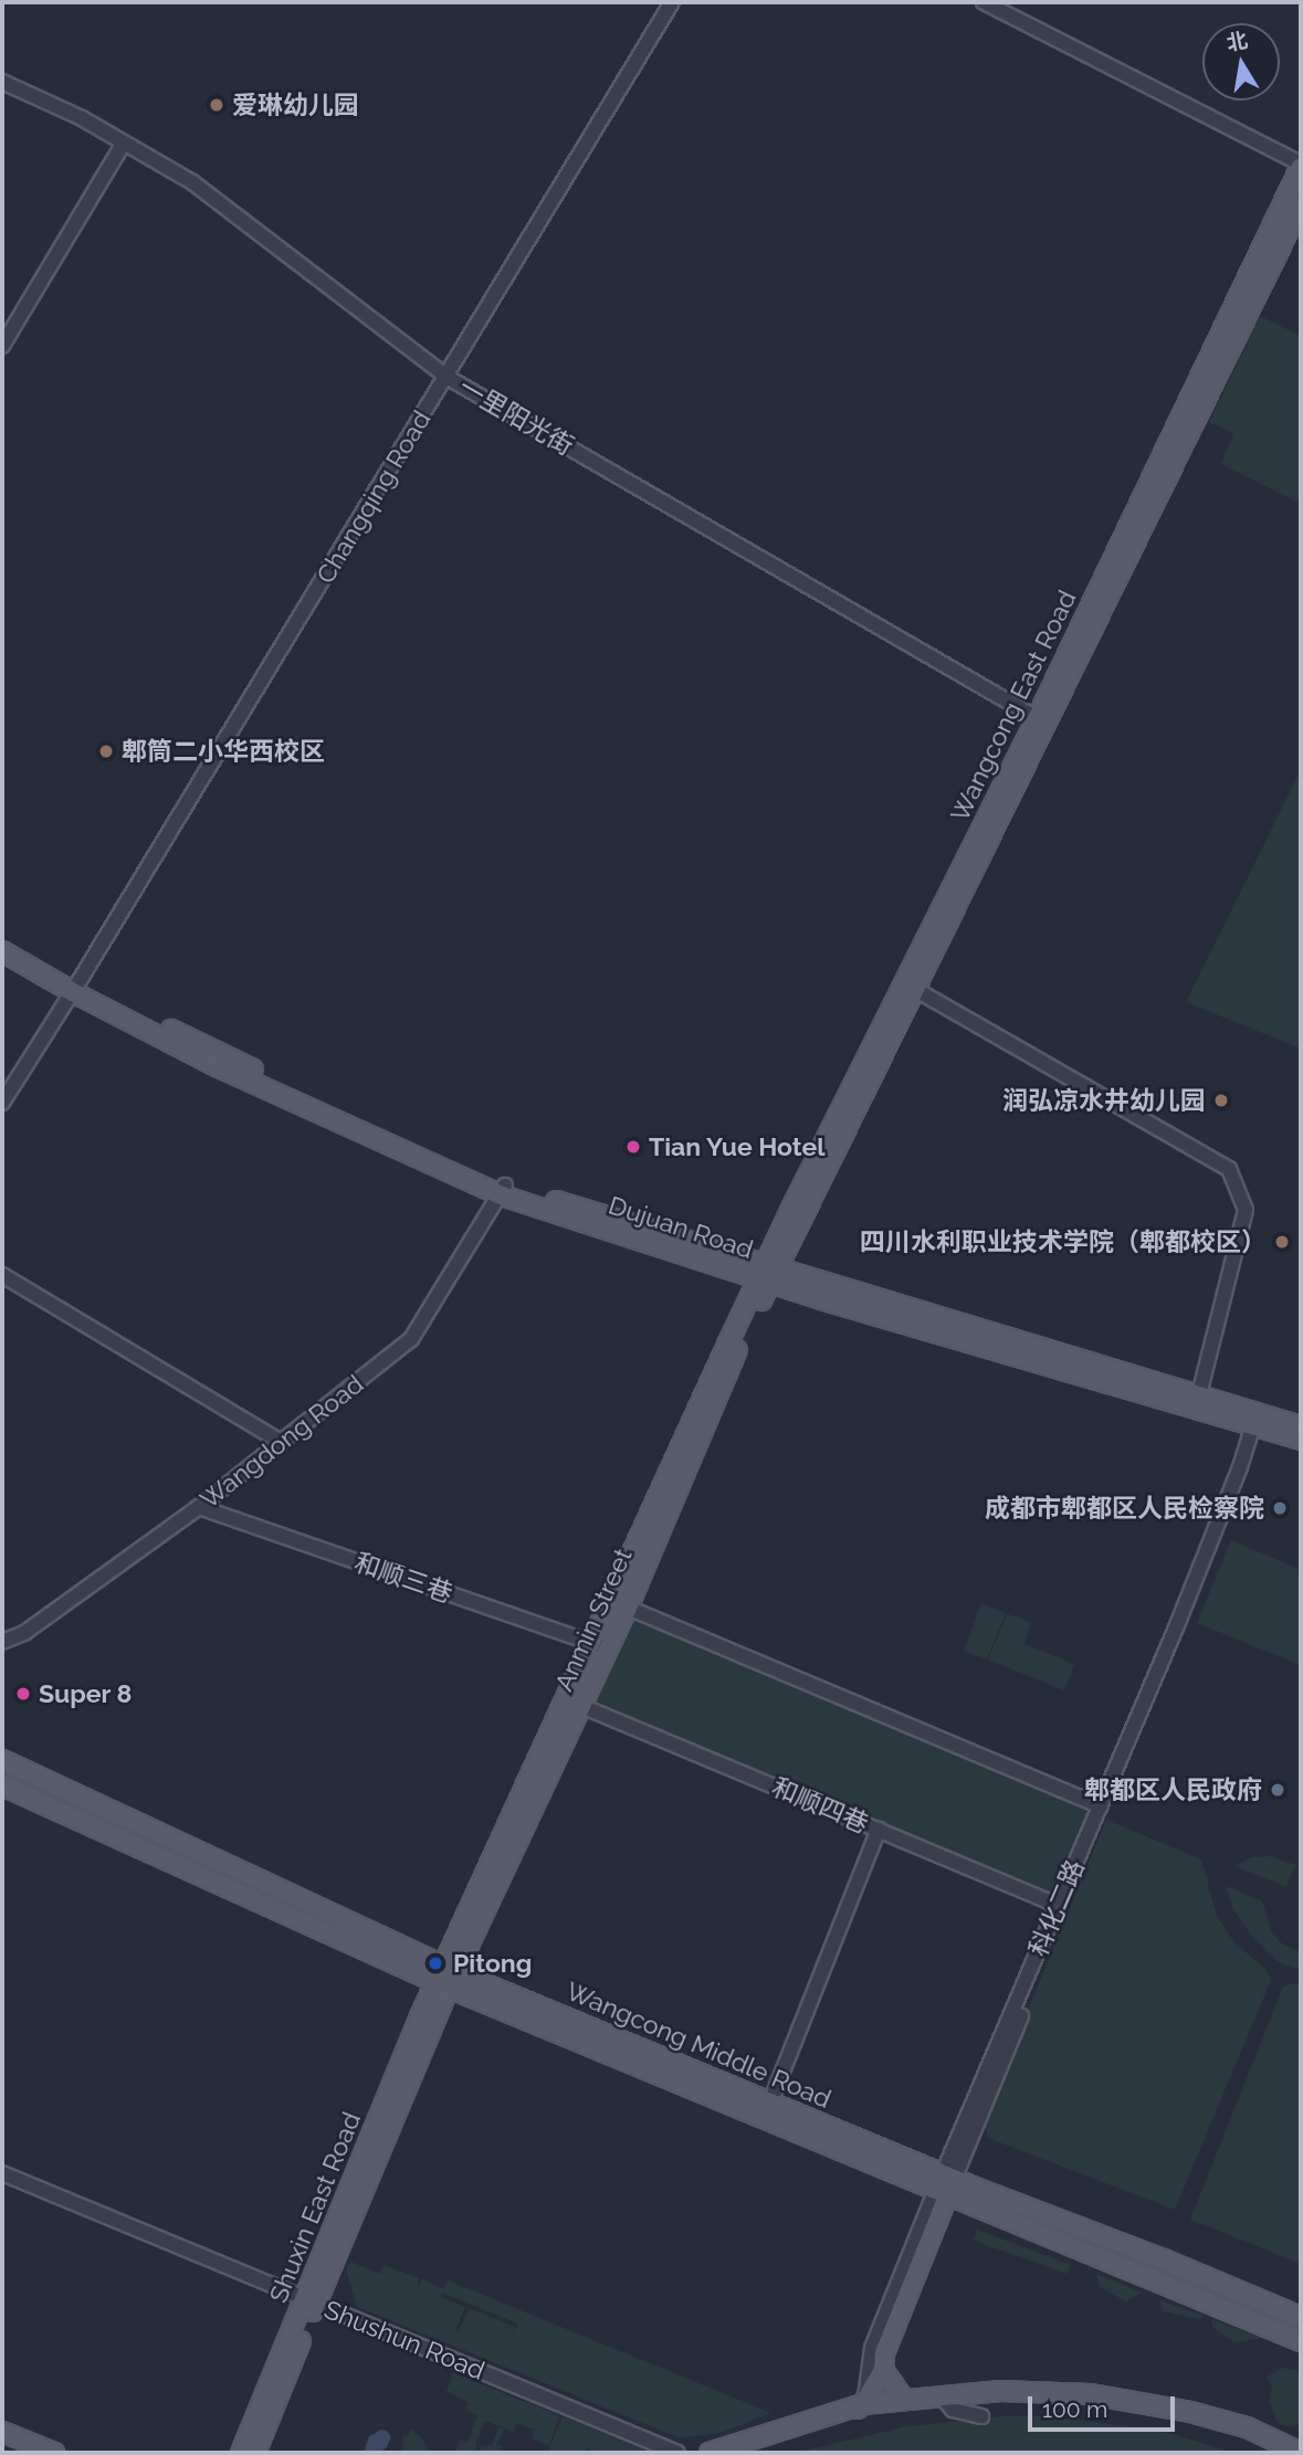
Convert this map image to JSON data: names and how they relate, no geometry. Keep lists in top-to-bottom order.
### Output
{
  "streets": {
    "main road": [
      "Wangcong East Road",
      "Dujuan Road",
      "Anmin Street",
      "Wangcong Middle Road",
      "Shuxin East Road"
    ],
    "street": [
      "一里阳光街",
      "Changqing Road",
      "Wangdong Road",
      "和顺三巷",
      "和顺四巷",
      "科化二路",
      "Shushun Road"
    ]
  },
  "crossings": [
    ["一里阳光街", "Changqing Road"],
    ["一里阳光街", "Wangcong East Road"],
    ["Changqing Road", "Dujuan Road"],
    ["Wangcong East Road", "Dujuan Road"],
    ["Wangcong East Road", "Anmin Street"],
    ["Dujuan Road", "Wangdong Road"],
    ["Dujuan Road", "Anmin Street"],
    ["Dujuan Road", "科化二路"],
    ["Wangdong Road", "和顺三巷"],
    ["和顺三巷", "Anmin Street"],
    ["Anmin Street", "和顺四巷"],
    ["Anmin Street", "Wangcong Middle Road"],
    ["Anmin Street", "Shuxin East Road"],
    ["和顺四巷", "科化二路"],
    ["科化二路", "Wangcong Middle Road"],
    ["Wangcong Middle Road", "Shuxin East Road"],
    ["Shuxin East Road", "Shushun Road"]
  ],
  "places": [
    "爱琳幼儿园",
    "郫筒二小华西校区",
    "润弘凉水井幼儿园",
    "Tian Yue Hotel",
    "四川水利职业技术学院（郫都校区）",
    "成都市郫都区人民检察院",
    "Super 8",
    "郫都区人民政府",
    "Pitong"
  ],
  "scale_bar": "100 m",
  "north": "top"
}
